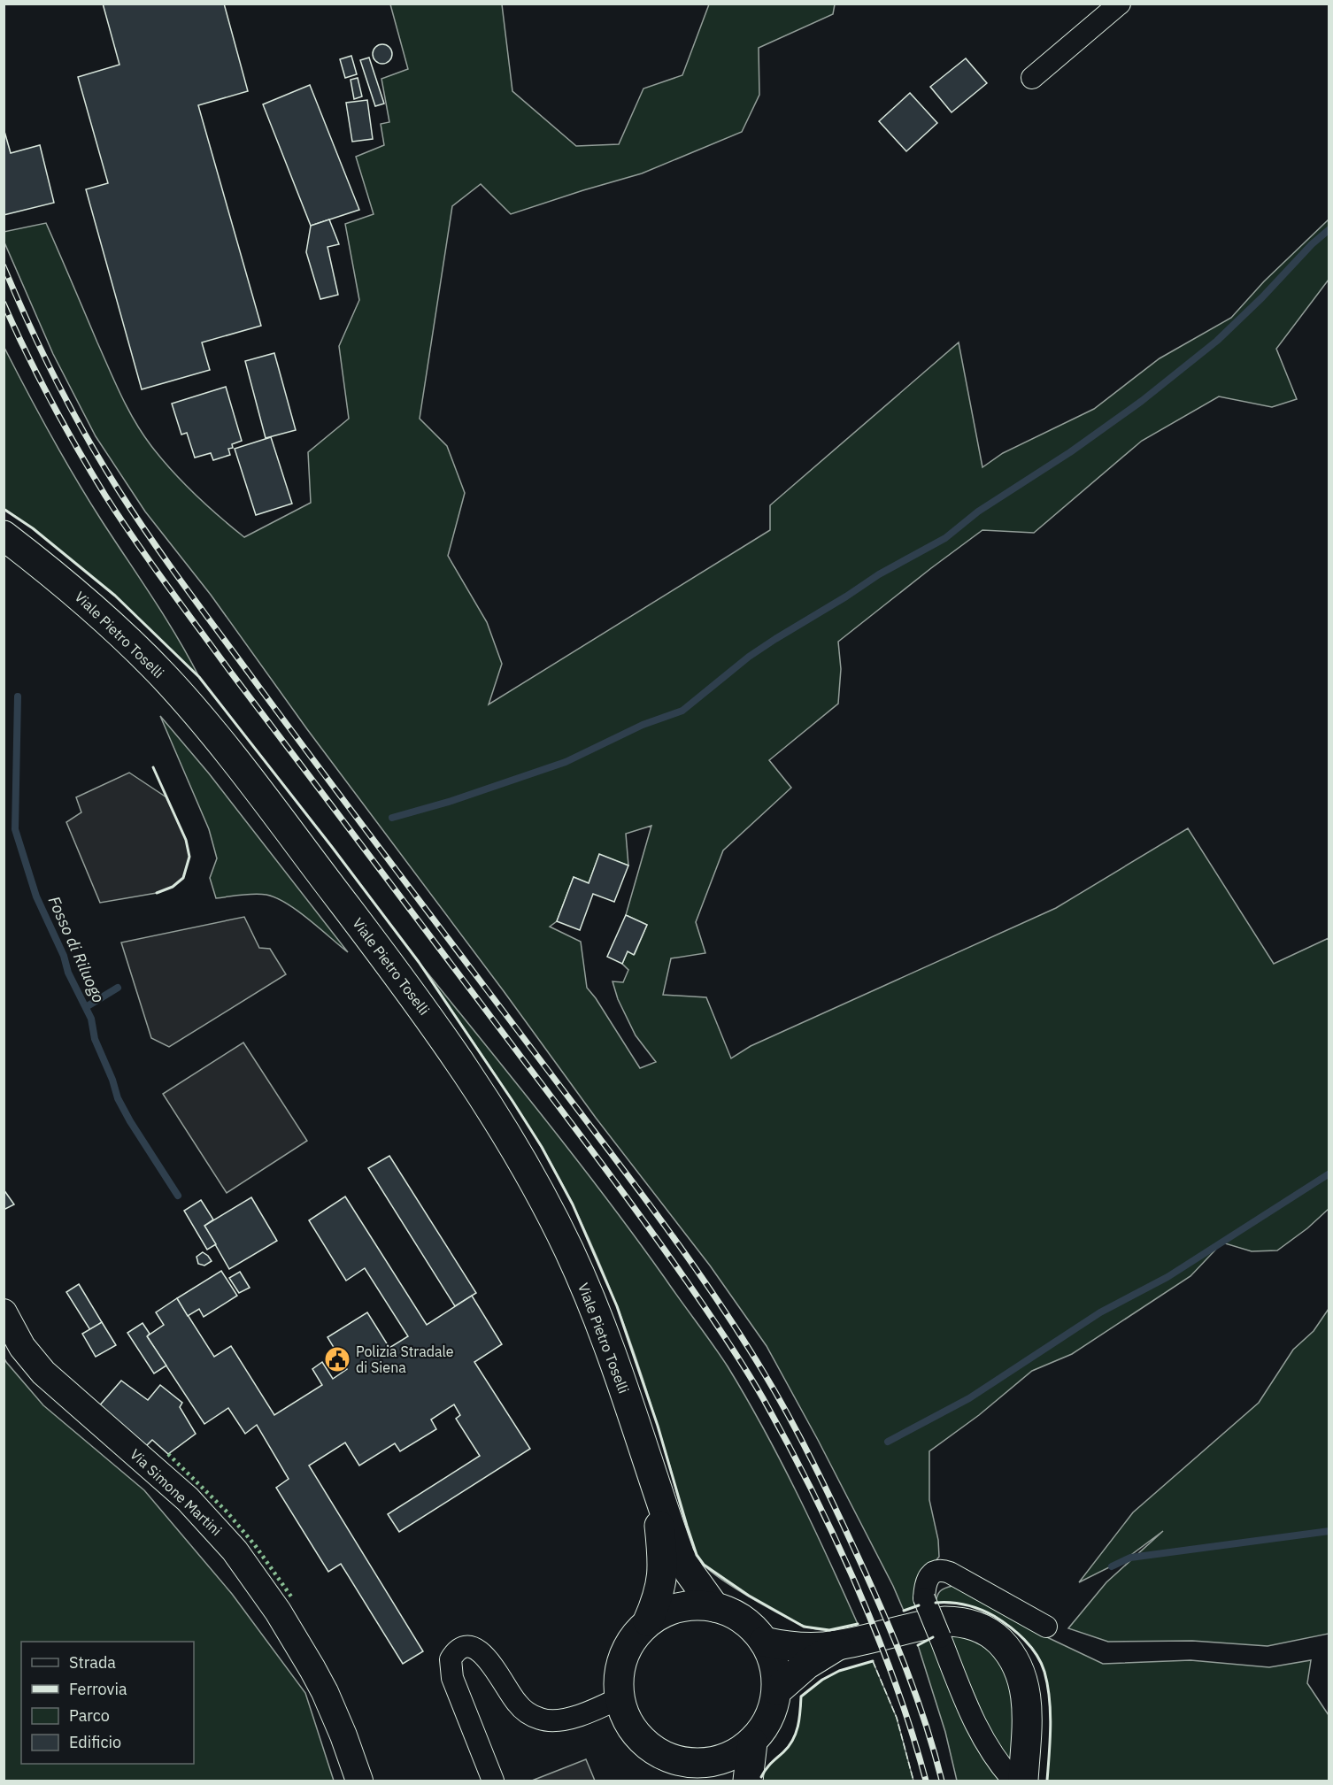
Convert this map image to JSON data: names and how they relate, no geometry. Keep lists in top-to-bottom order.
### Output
{
  "streets": {
    "main road": ["Viale Pietro Toselli"],
    "street": ["Via Simone Martini"]
  },
  "water": ["Fosso di Riluogo"],
  "places": {
    "public building": ["Polizia Stradale di Siena"]
  },
  "legend": [
    "Strada",
    "Ferrovia",
    "Parco",
    "Edificio"
  ]
}
